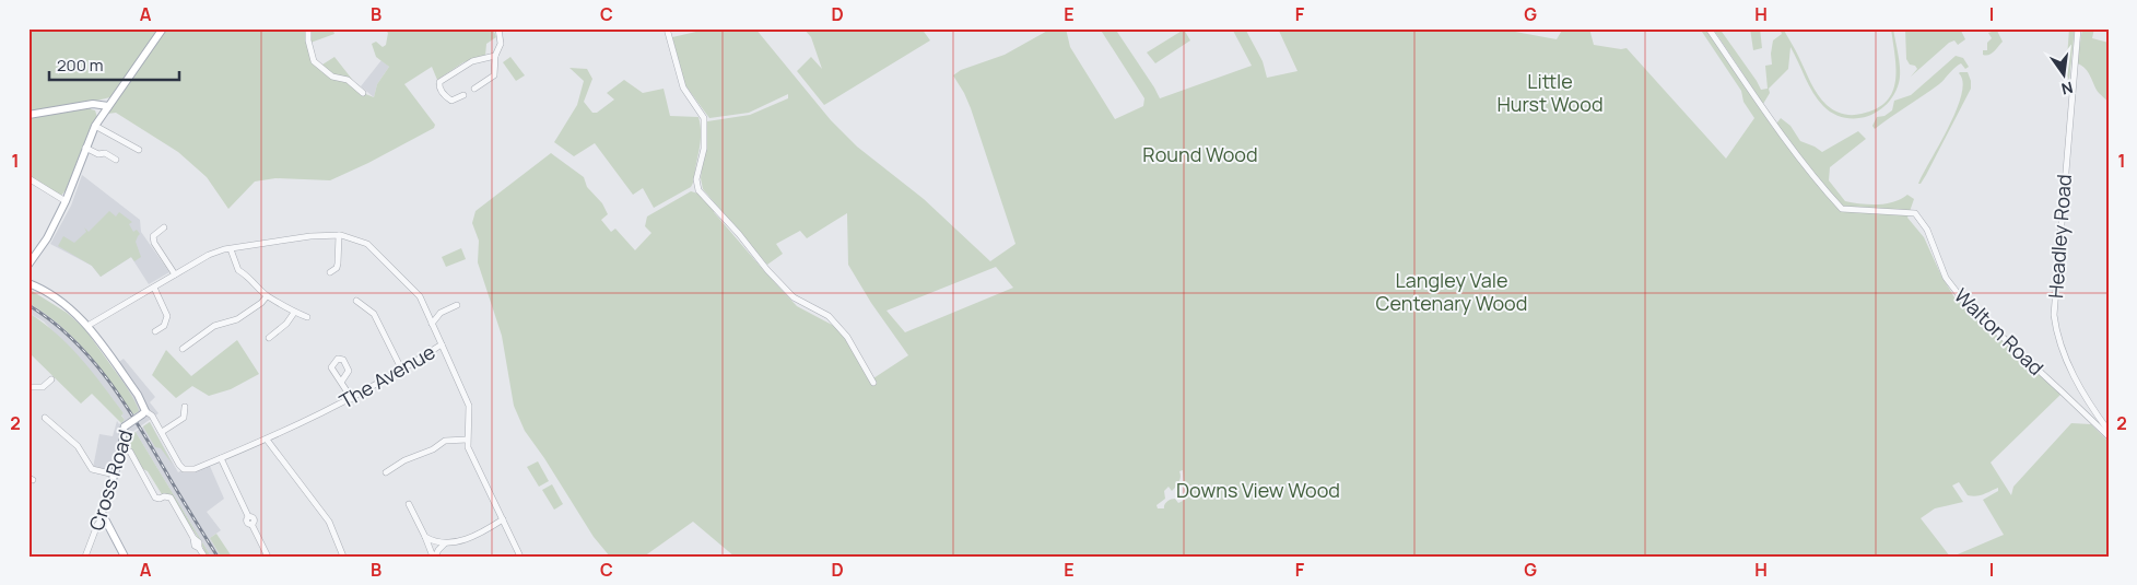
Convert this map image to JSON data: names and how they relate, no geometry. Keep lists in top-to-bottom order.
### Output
{
  "streets": {
    "main road": ["Cross Road"],
    "street": ["Headley Road", "Walton Road", "The Avenue"]
  },
  "crossings": [
    ["The Avenue", "Cross Road"]
  ],
  "parks": [
    "Little Hurst Wood",
    "Round Wood",
    "Langley Vale Centenary Wood",
    "Downs View Wood"
  ],
  "scale_bar": "200 m",
  "north": "bottom",
  "grid": {
    "columns": [
      "A",
      "B",
      "C",
      "D",
      "E",
      "F",
      "G",
      "H",
      "I"
    ],
    "rows": ["1", "2"]
  }
}
